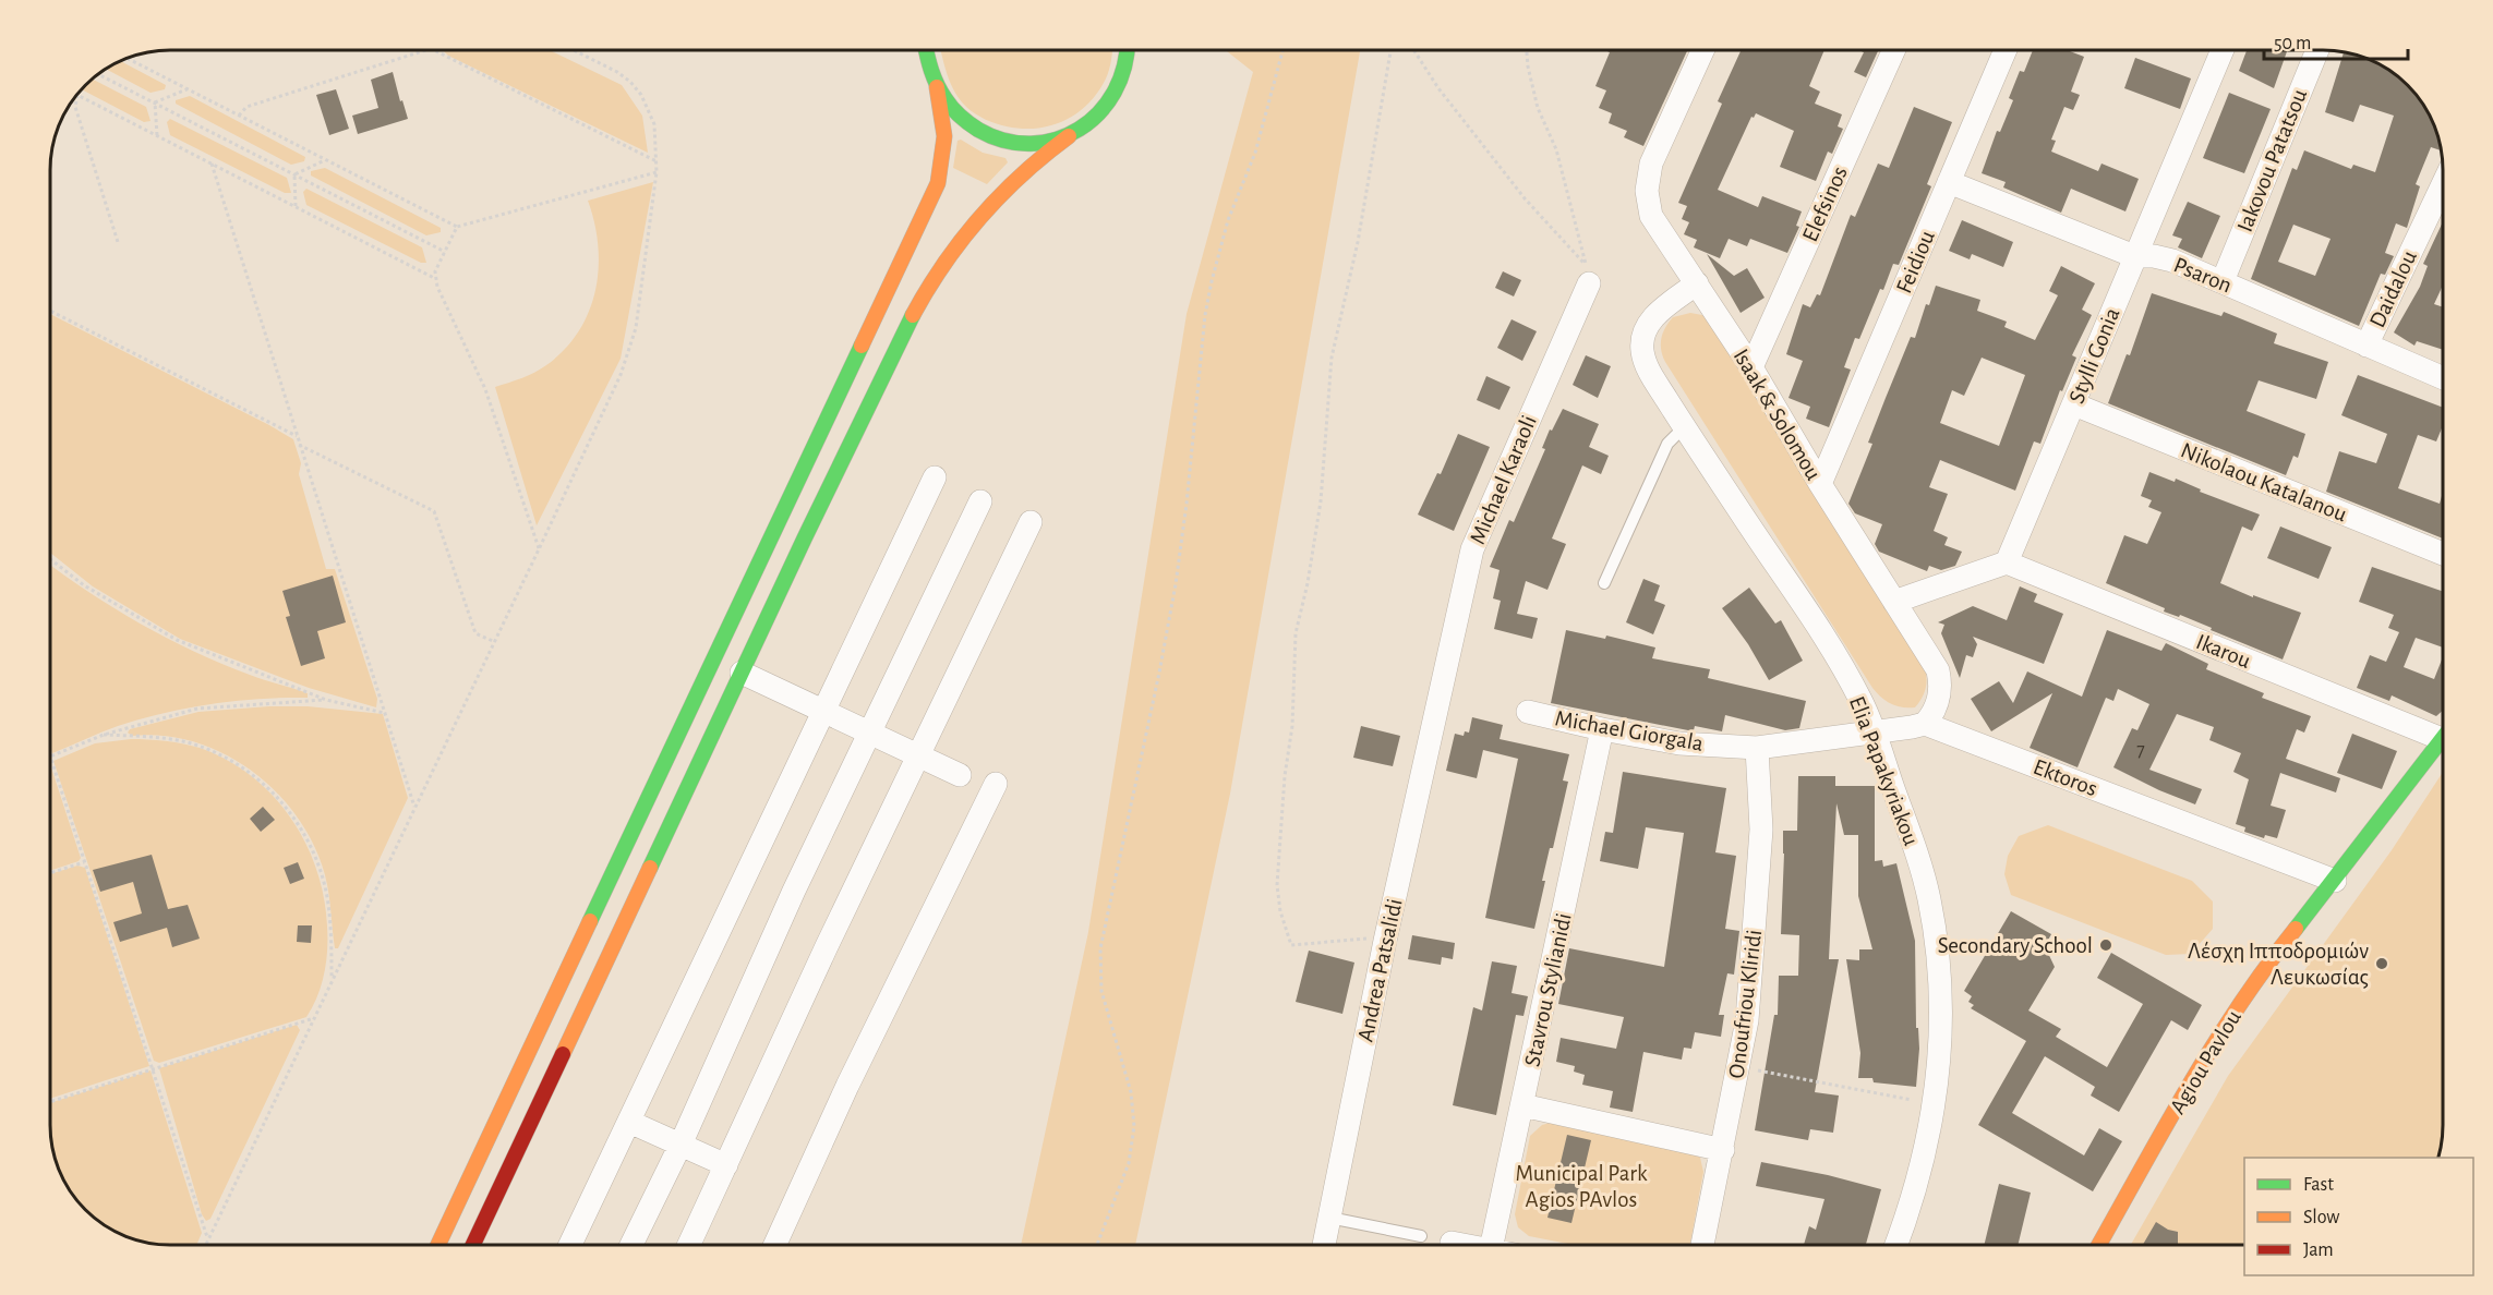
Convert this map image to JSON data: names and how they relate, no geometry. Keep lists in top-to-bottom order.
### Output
{
  "streets": {
    "street": [
      "Iakovou Patatsou",
      "Elefsinos",
      "Feidiou",
      "Psaron",
      "Daidalou",
      "Stylli Gonia",
      "Isaak & Solomou",
      "Michael Karaoli",
      "Nikolaou Katalanou",
      "Ikarou",
      "Michael Giorgala",
      "Elia Papakyriakou",
      "Ektoros",
      "Andrea Patsalidi",
      "Stavrou Stylianidi",
      "Onoufriou Kliridi",
      "Agiou Pavlou"
    ]
  },
  "crossings": [
    ["Iakovou Patatsou", "Psaron"],
    ["Elefsinos", "Isaak & Solomou"],
    ["Feidiou", "Psaron"],
    ["Feidiou", "Isaak & Solomou"],
    ["Psaron", "Daidalou"],
    ["Psaron", "Stylli Gonia"],
    ["Stylli Gonia", "Nikolaou Katalanou"],
    ["Stylli Gonia", "Ikarou"],
    ["Isaak & Solomou", "Elia Papakyriakou"],
    ["Michael Karaoli", "Andrea Patsalidi"],
    ["Michael Giorgala", "Elia Papakyriakou"],
    ["Michael Giorgala", "Ektoros"],
    ["Michael Giorgala", "Stavrou Stylianidi"],
    ["Michael Giorgala", "Onoufriou Kliridi"],
    ["Ektoros", "Agiou Pavlou"]
  ],
  "parks": ["Municipal Park Agios PAvlos"],
  "places": ["Secondary School", "Λέσχη Ιπποδρομιών Λευκωσίας"],
  "house_numbers": ["7"],
  "legend": ["Fast", "Slow", "Jam"],
  "scale_bar": "50 m"
}
